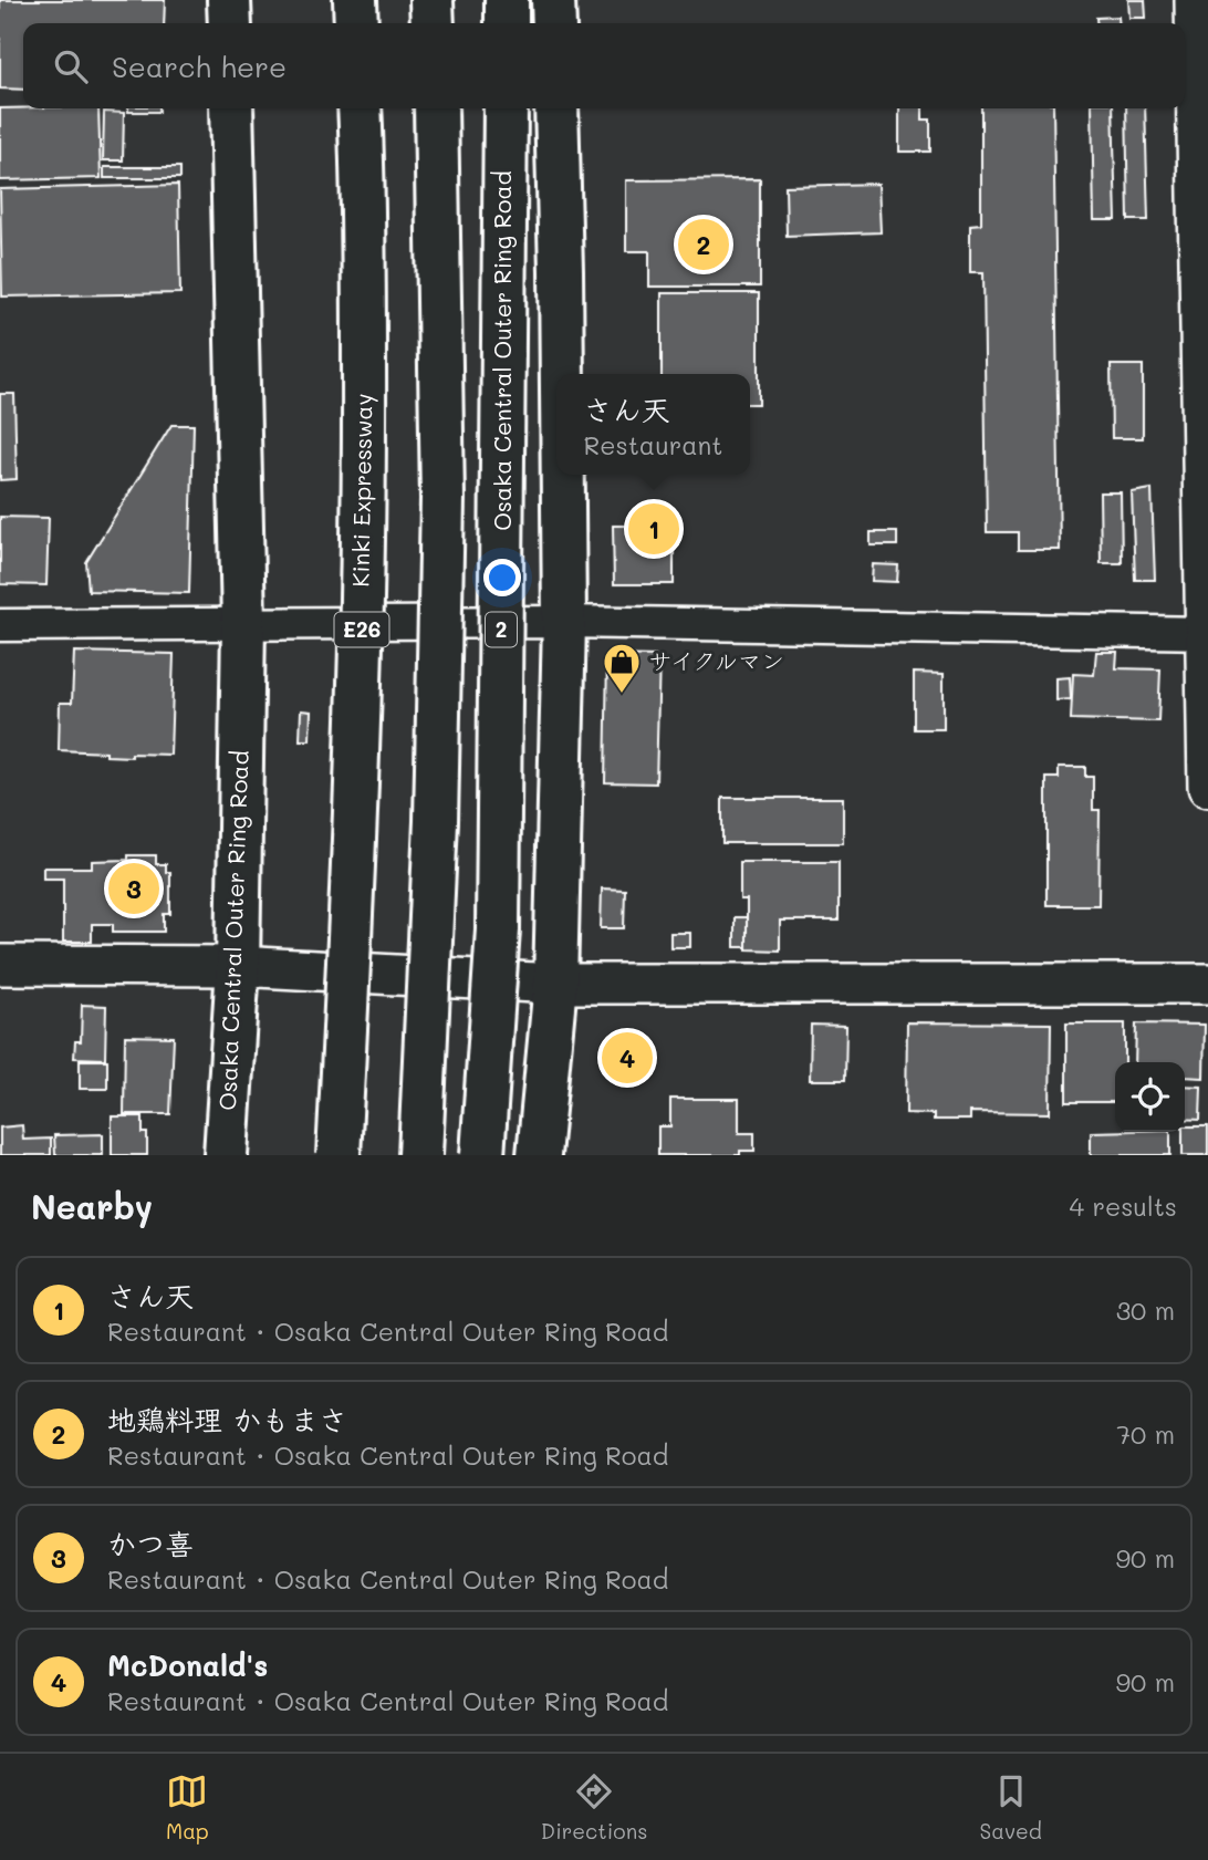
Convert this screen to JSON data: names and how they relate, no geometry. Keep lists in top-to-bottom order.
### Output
{
  "streets": {
    "main road": [
      "Osaka Central Outer Ring Road",
      "Kinki Expressway",
      "E26",
      "2"
    ]
  },
  "places": {
    "shop": ["サイクルマン"]
  },
  "page": {
    "search": "Search here",
    "pins": [
      "2",
      "1",
      "3",
      "4"
    ],
    "popup": ["さん天", "Restaurant"],
    "heading": ["Nearby", "4 results"],
    "list": [
      {
        "mark": "1",
        "name": "さん天",
        "note": "Restaurant · Osaka Central Outer Ring Road",
        "value": "30 m"
      },
      {
        "mark": "2",
        "name": "地鶏料理 かもまさ",
        "note": "Restaurant · Osaka Central Outer Ring Road",
        "value": "70 m"
      },
      {
        "mark": "3",
        "name": "かつ喜",
        "note": "Restaurant · Osaka Central Outer Ring Road",
        "value": "90 m"
      },
      {
        "mark": "4",
        "name": "McDonald's",
        "note": "Restaurant · Osaka Central Outer Ring Road",
        "value": "90 m"
      }
    ],
    "nav": ["Map", "Directions", "Saved"]
  }
}
